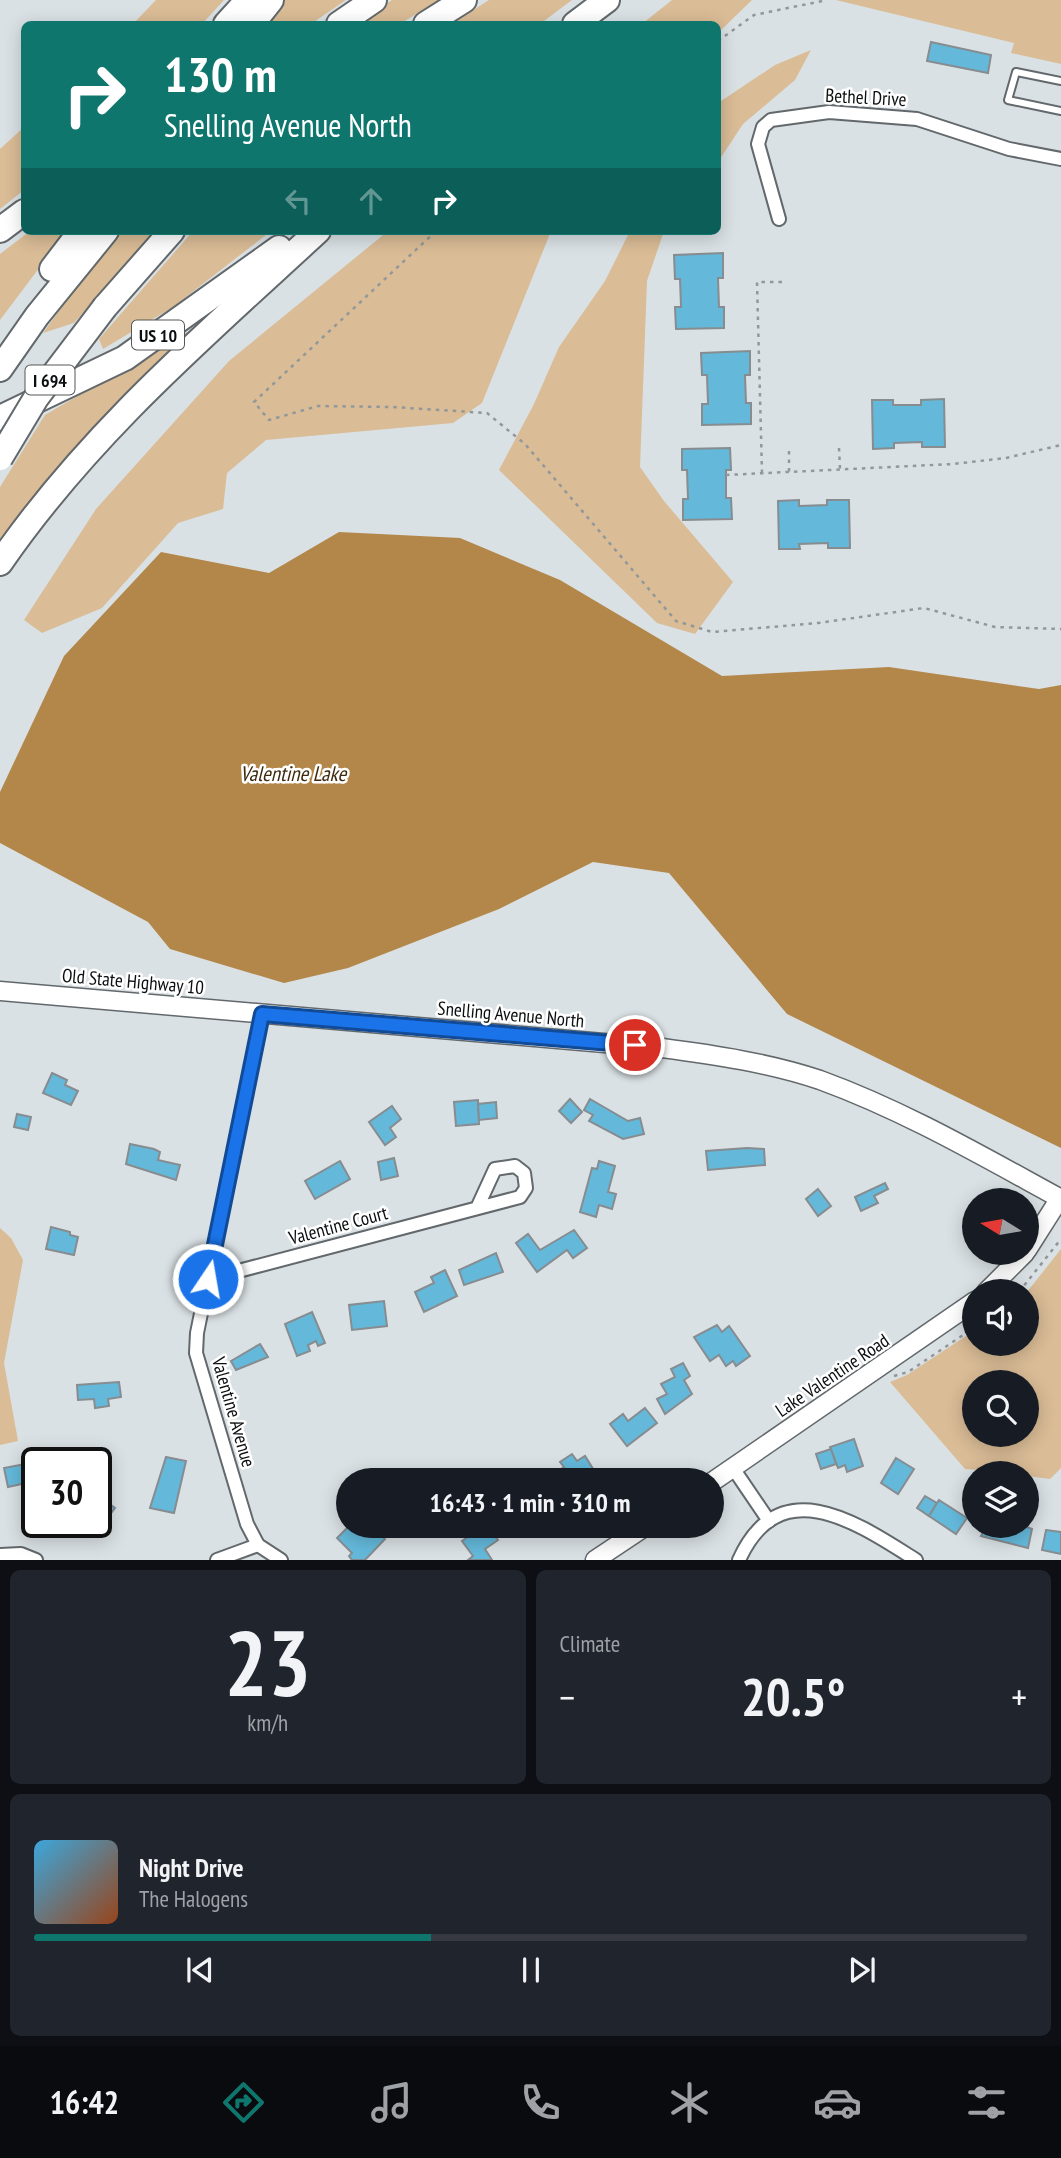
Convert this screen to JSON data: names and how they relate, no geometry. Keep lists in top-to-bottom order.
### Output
{
  "streets": {
    "highway": ["US 10", "I 694"],
    "street": [
      "Bethel Drive",
      "Old State Highway 10",
      "Snelling Avenue North",
      "Valentine Court",
      "Lake Valentine Road",
      "Valentine Avenue"
    ]
  },
  "crossings": [
    ["Old State Highway 10", "Snelling Avenue North"],
    ["Old State Highway 10", "Valentine Avenue"],
    ["Snelling Avenue North", "Valentine Avenue"],
    ["Valentine Court", "Valentine Avenue"]
  ],
  "water": ["Valentine Lake"],
  "north": "left",
  "page": {
    "turn": ["130 m", "Snelling Avenue North"],
    "limit": "30",
    "trip": "16:43 · 1 min · 310 m",
    "tile": [
      ["23", "km/h"],
      "Climate"
    ],
    "heat": ["−", "20.5°", "+"],
    "song": ["Night Drive", "The Halogens"],
    "tabs": "16:42"
  }
}
